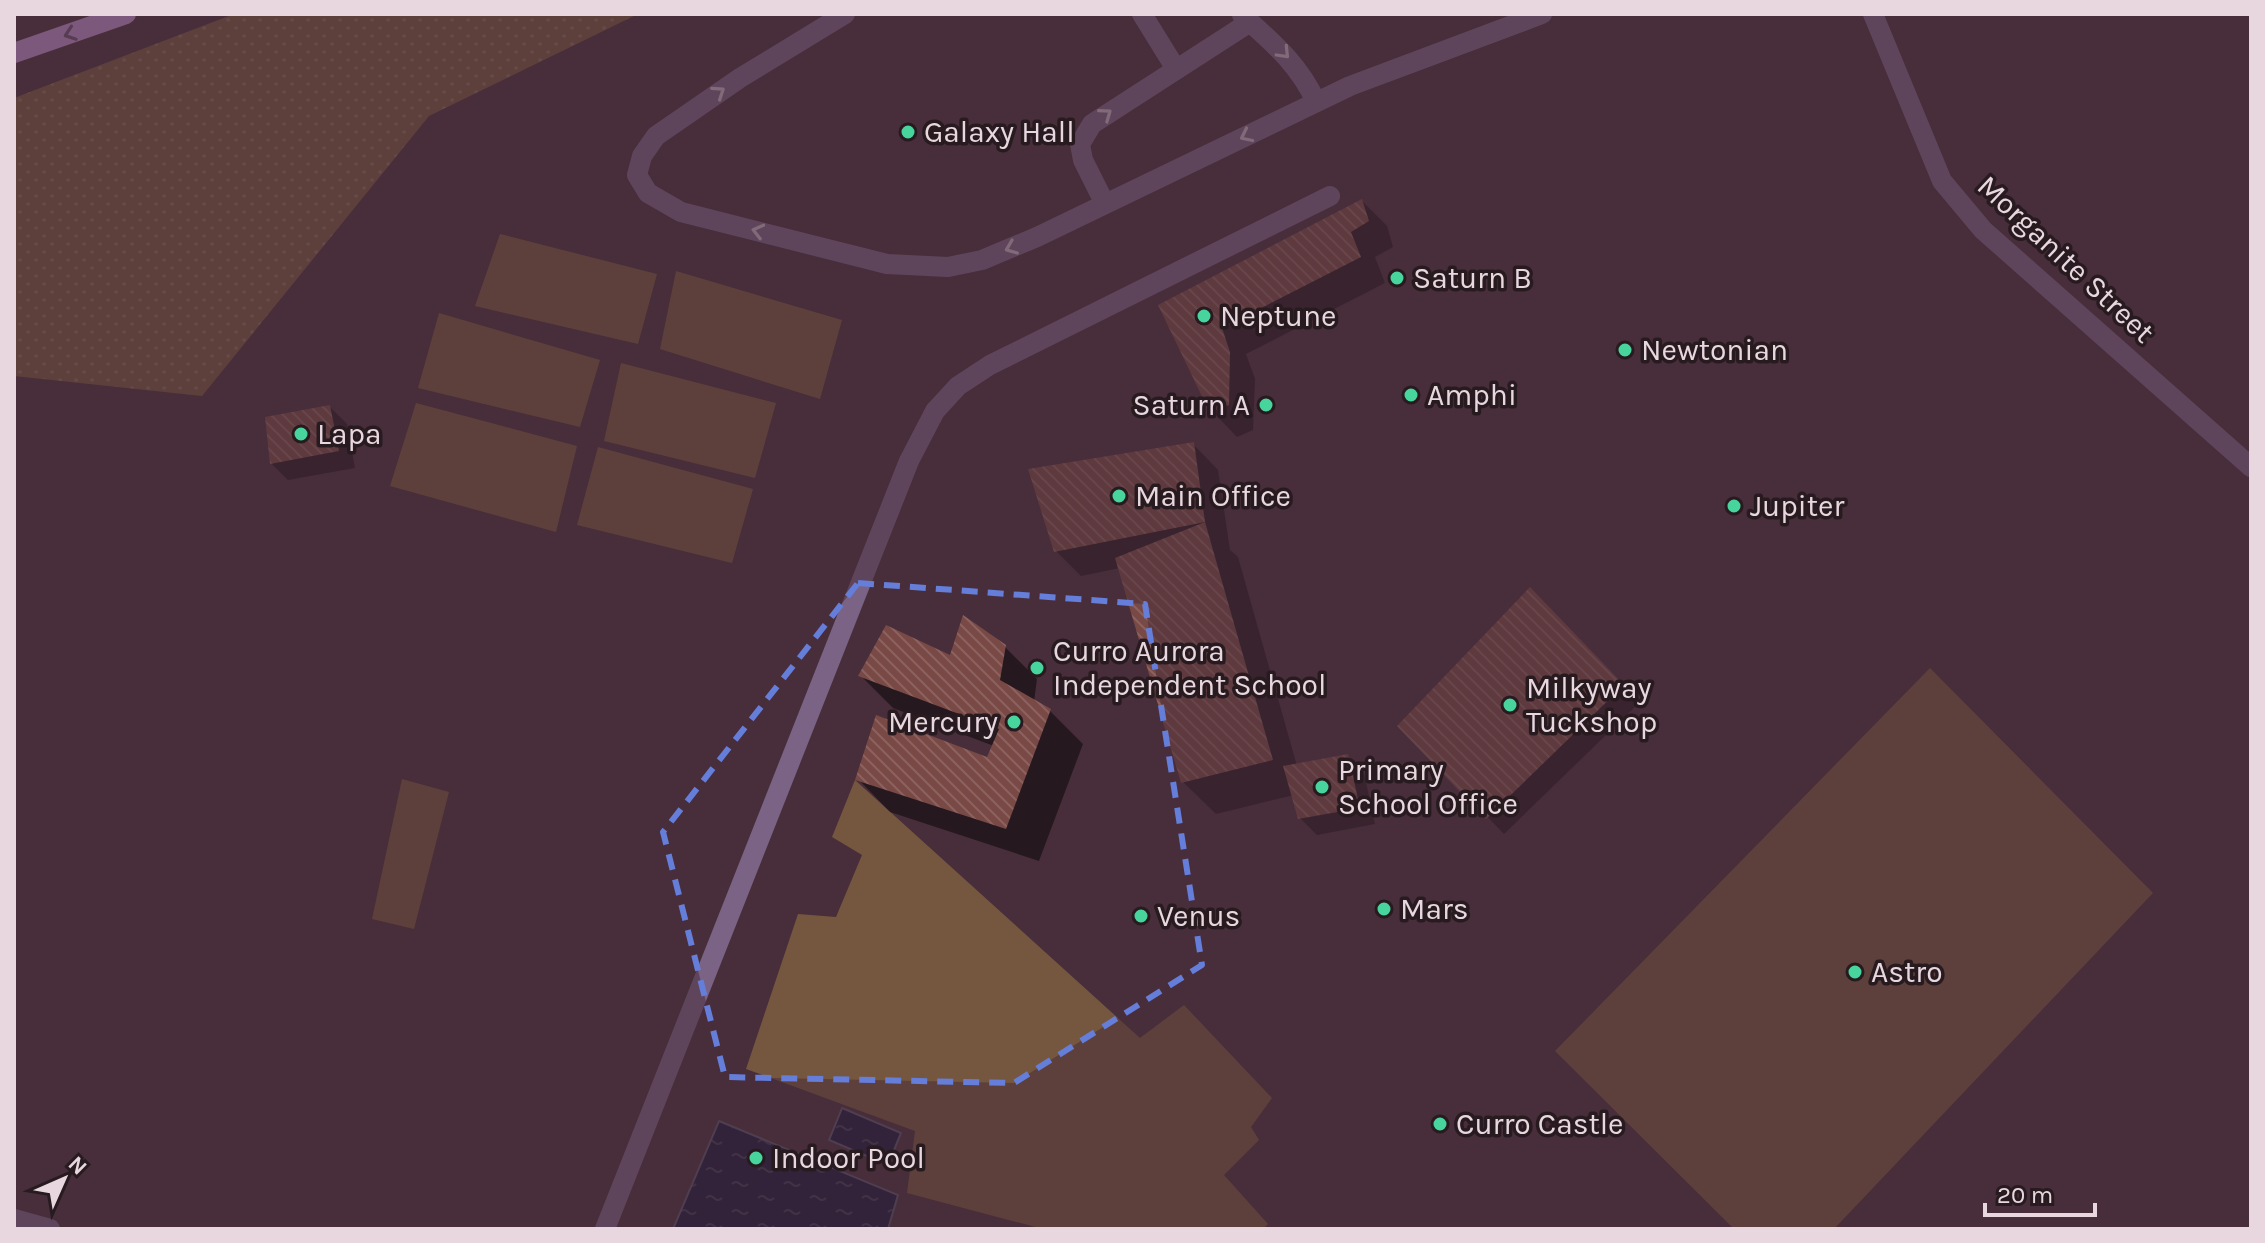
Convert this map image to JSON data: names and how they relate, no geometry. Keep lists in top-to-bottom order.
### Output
{
  "streets": {
    "street": ["Morganite Street"]
  },
  "places": [
    "Galaxy Hall",
    "Saturn B",
    "Neptune",
    "Newtonian",
    "Amphi",
    "Saturn A",
    "Lapa",
    "Main Office",
    "Jupiter",
    "Curro Aurora Independent School",
    "Milkyway Tuckshop",
    "Mercury",
    "Primary School Office",
    "Mars",
    "Venus",
    "Astro",
    "Curro Castle",
    "Indoor Pool"
  ],
  "scale_bar": "20 m",
  "north": "top right"
}
